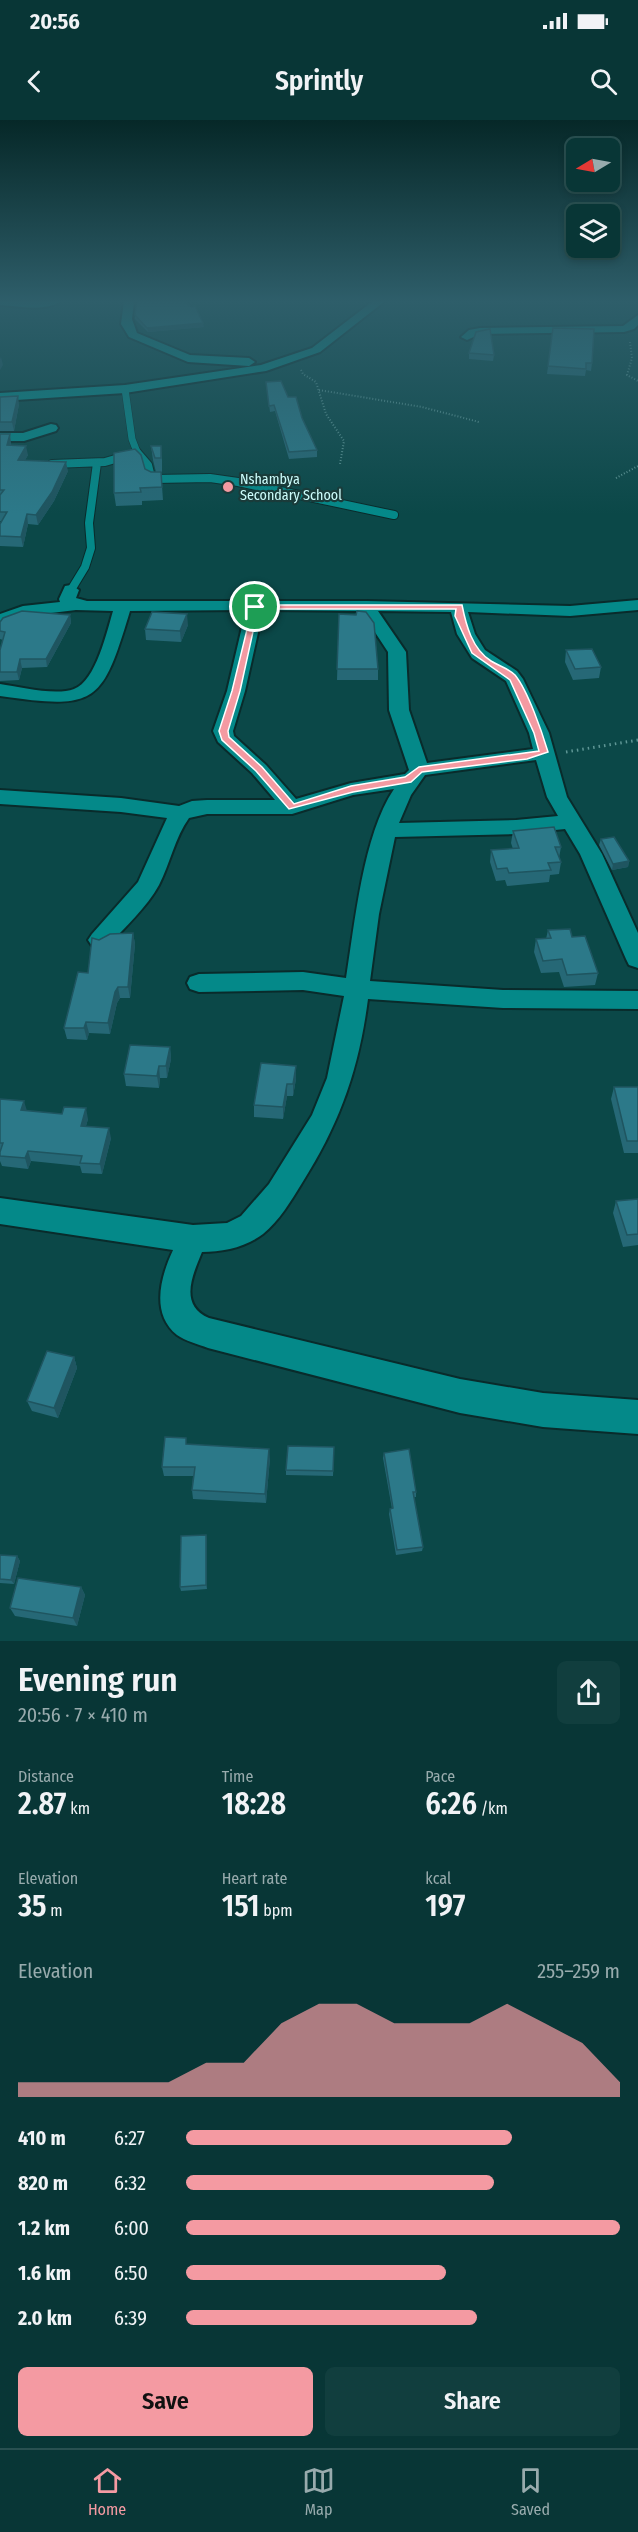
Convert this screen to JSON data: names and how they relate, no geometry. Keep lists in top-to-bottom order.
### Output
{
  "places": ["Nshambya Secondary School"],
  "north": "left",
  "page": {
    "status": "20:56",
    "header": "Sprintly",
    "heading": ["Evening run", "20:56 · 7 × 410 m"],
    "stats": [
      ["Distance", "2.87 km"],
      ["Time", "18:28"],
      ["Pace", "6:26 /km"],
      ["Elevation", "35 m"],
      ["Heart rate", "151 bpm"],
      ["kcal", "197"]
    ],
    "chart": ["Elevation", "255–259 m"],
    "list": [
      {
        "name": "410 m",
        "note": "6:27"
      },
      {
        "name": "820 m",
        "note": "6:32"
      },
      {
        "name": "1.2 km",
        "note": "6:00"
      },
      {
        "name": "1.6 km",
        "note": "6:50"
      },
      {
        "name": "2.0 km",
        "note": "6:39"
      }
    ],
    "buttons": ["Save", "Share"],
    "tabs": ["Home", "Map", "Saved"]
  }
}
